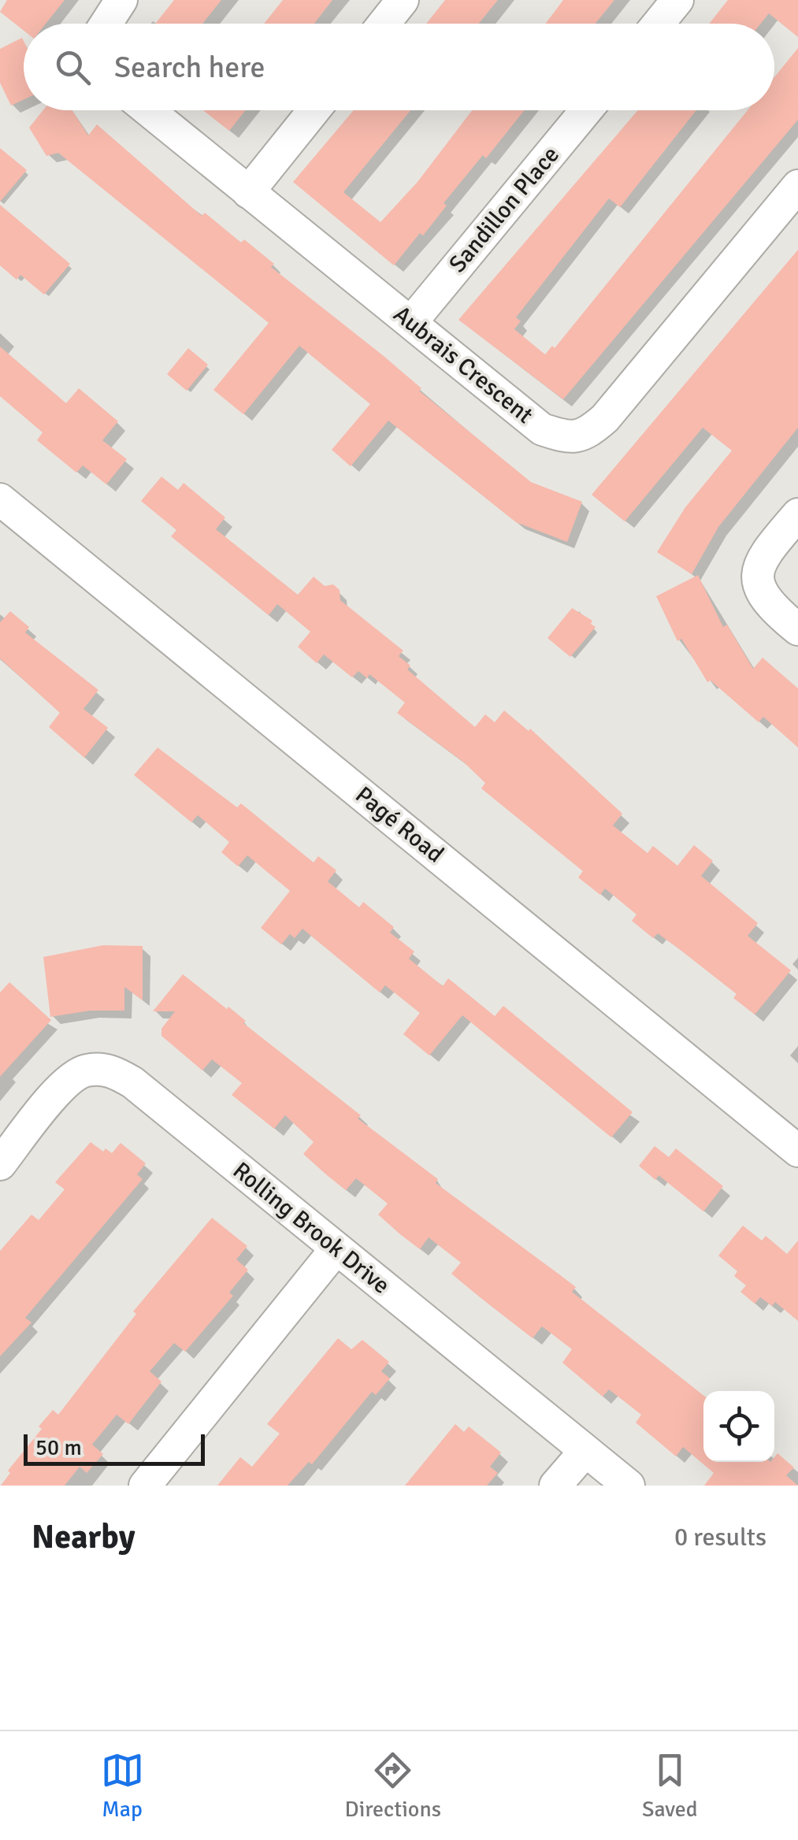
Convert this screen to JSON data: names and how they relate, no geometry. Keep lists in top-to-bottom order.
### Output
{
  "streets": {
    "street": [
      "Sandillon Place",
      "Aubrais Crescent",
      "Pagé Road",
      "Rolling Brook Drive"
    ]
  },
  "crossings": [
    ["Sandillon Place", "Aubrais Crescent"]
  ],
  "scale_bar": "50 m",
  "page": {
    "search": "Search here",
    "scale": "50 m",
    "heading": ["Nearby", "0 results"],
    "nav": ["Map", "Directions", "Saved"]
  }
}
